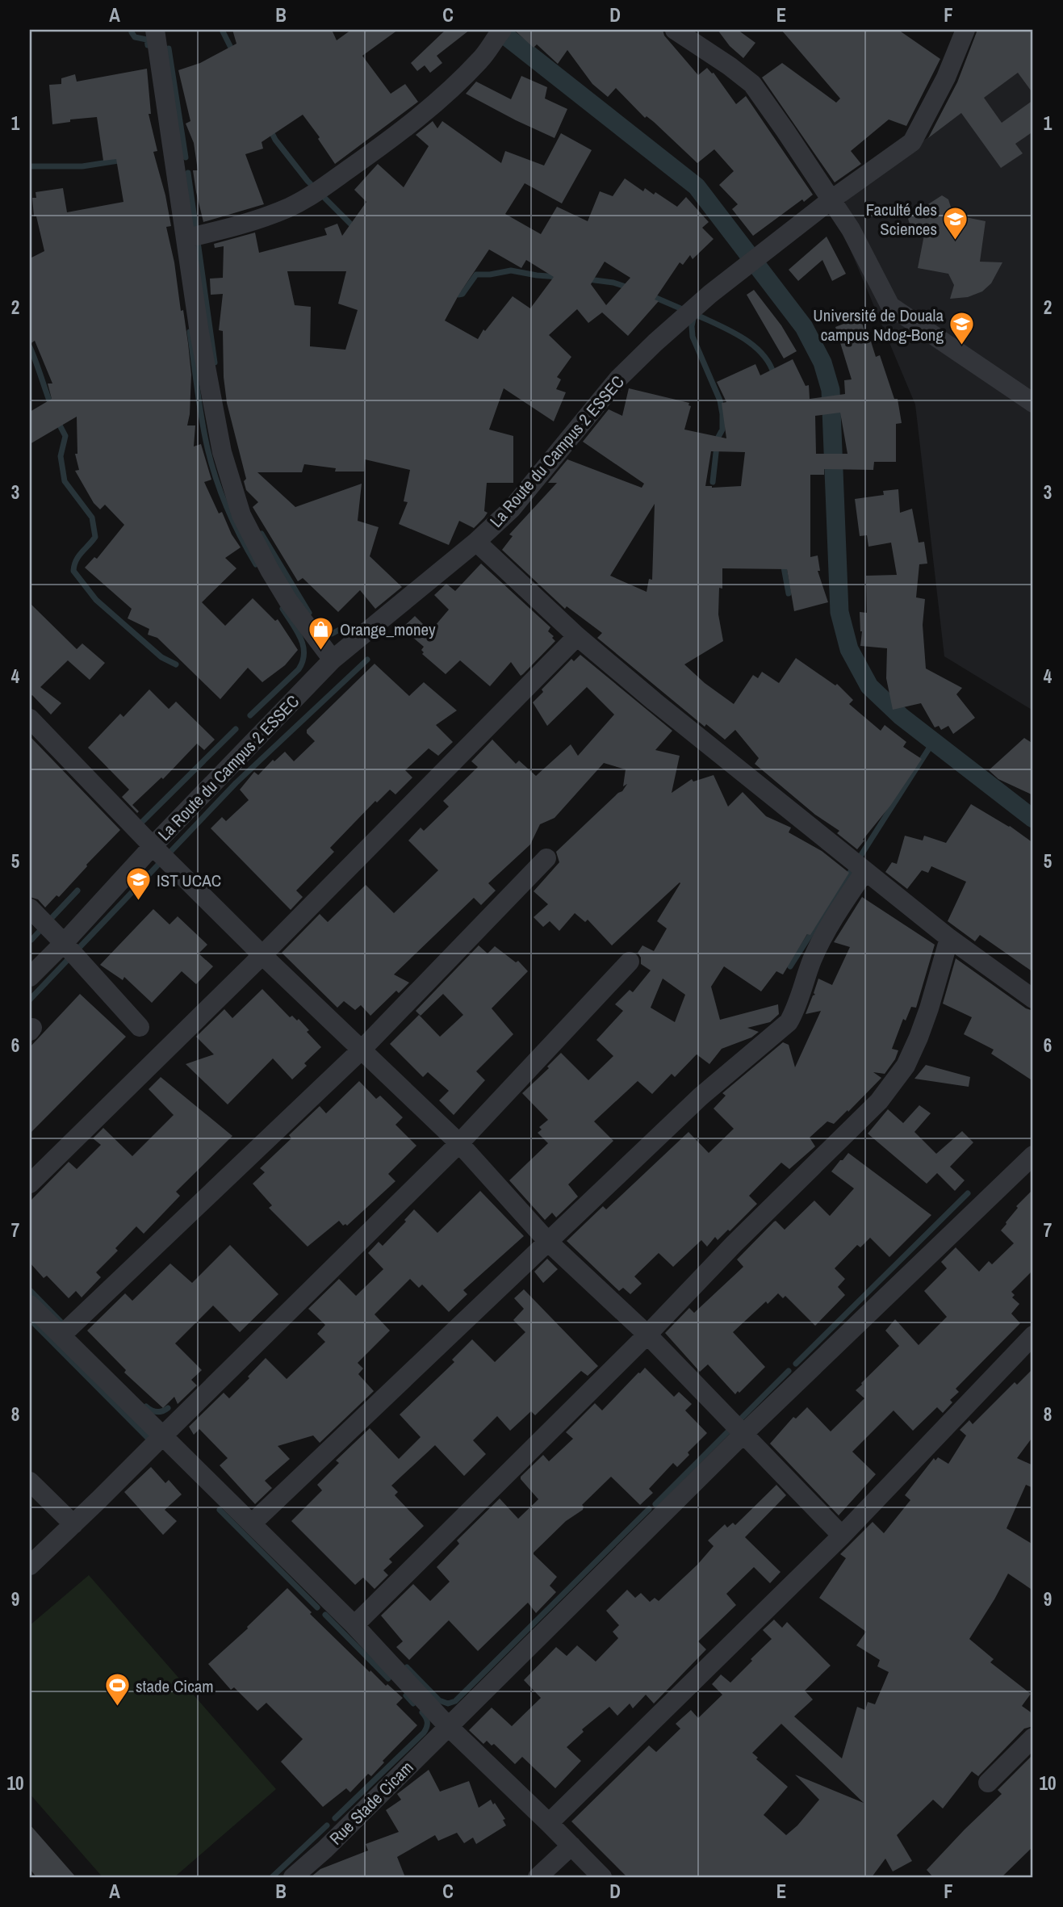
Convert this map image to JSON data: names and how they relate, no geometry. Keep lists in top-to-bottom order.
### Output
{
  "streets": {
    "street": ["La Route du Campus 2 ESSEC", "Rue Stade Cicam"]
  },
  "places": {
    "school or university": ["Faculté des Sciences", "Université de Douala campus Ndog-Bong", "IST UCAC"],
    "shop": ["Orange_money"],
    "sports": ["stade Cicam"]
  },
  "grid": {
    "columns": [
      "A",
      "B",
      "C",
      "D",
      "E",
      "F"
    ],
    "rows": [
      "1",
      "2",
      "3",
      "4",
      "5",
      "6",
      "7",
      "8",
      "9",
      "10"
    ]
  }
}
